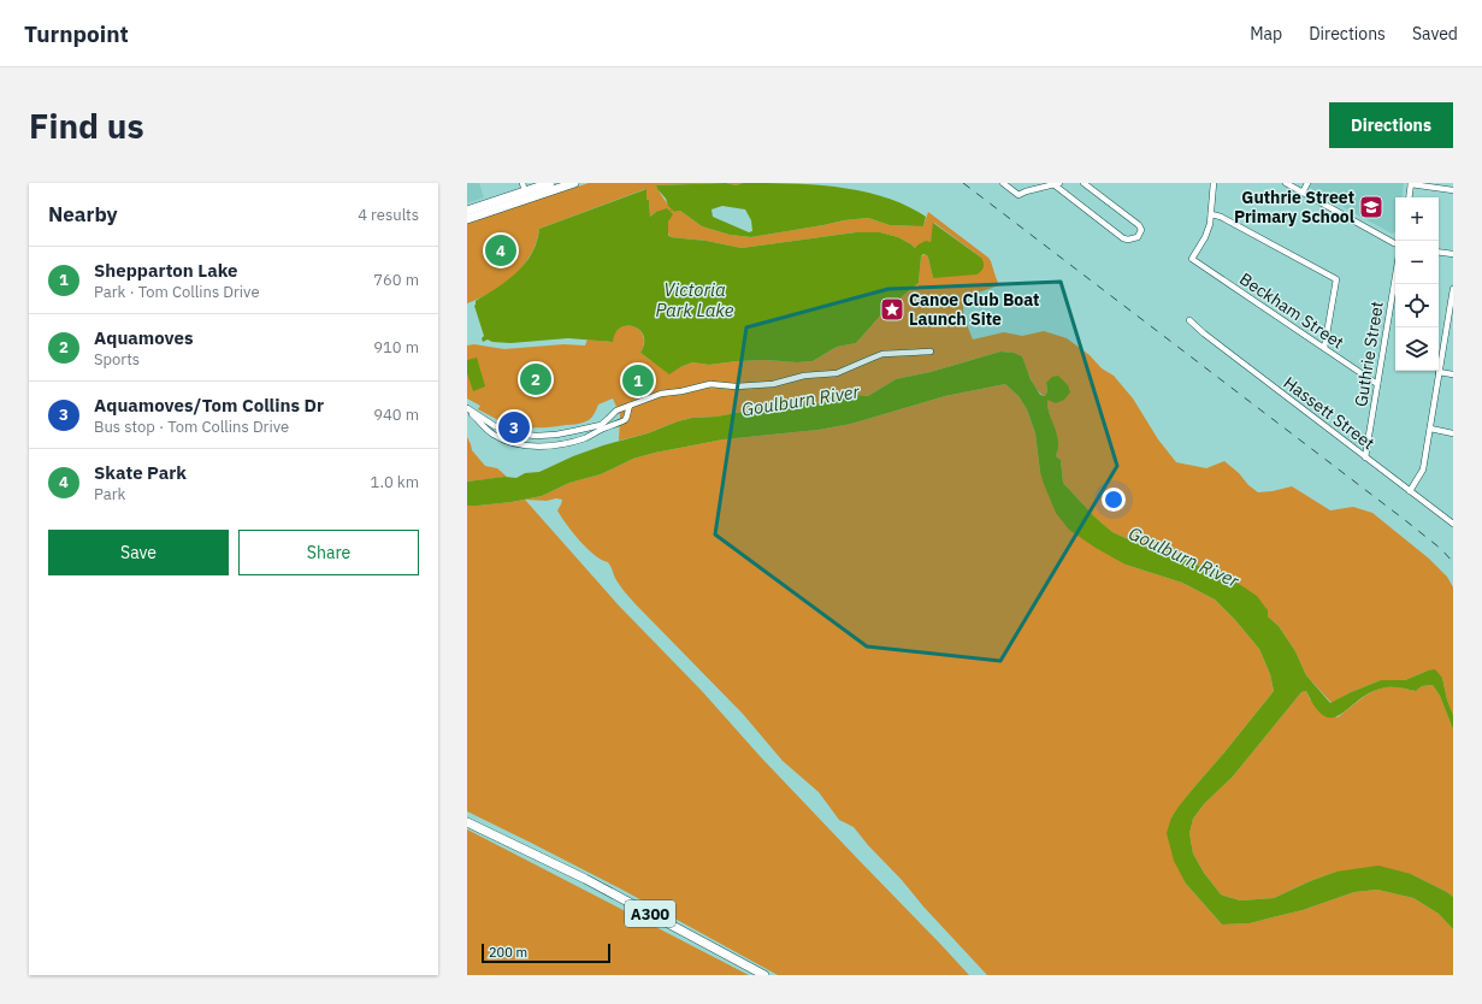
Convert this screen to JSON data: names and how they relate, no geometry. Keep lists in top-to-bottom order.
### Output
{
  "streets": {
    "highway": ["A300"],
    "street": ["Beckham Street", "Guthrie Street", "Hassett Street"]
  },
  "crossings": [
    ["Beckham Street", "Guthrie Street"],
    ["Guthrie Street", "Hassett Street"]
  ],
  "water": ["Victoria Park Lake", "Goulburn River"],
  "places": {
    "school or university": ["Guthrie Street Primary School"],
    "place": ["Canoe Club Boat Launch Site"]
  },
  "scale_bar": "200 m",
  "page": {
    "header": "Turnpoint",
    "nav": ["Map", "Directions", "Saved"],
    "buttons": [
      "Directions",
      ["Save", "Share"]
    ],
    "title": "Find us",
    "heading": ["Nearby", "4 results"],
    "map_buttons": ["+", "−"],
    "pins": [
      "4",
      "2",
      "1",
      "3"
    ],
    "list": [
      {
        "mark": "1",
        "name": "Shepparton Lake",
        "note": "Park · Tom Collins Drive",
        "value": "760 m"
      },
      {
        "mark": "2",
        "name": "Aquamoves",
        "note": "Sports",
        "value": "910 m"
      },
      {
        "mark": "3",
        "name": "Aquamoves/Tom Collins Dr",
        "note": "Bus stop · Tom Collins Drive",
        "value": "940 m"
      },
      {
        "mark": "4",
        "name": "Skate Park",
        "note": "Park",
        "value": "1.0 km"
      }
    ],
    "scale": "200 m"
  }
}
